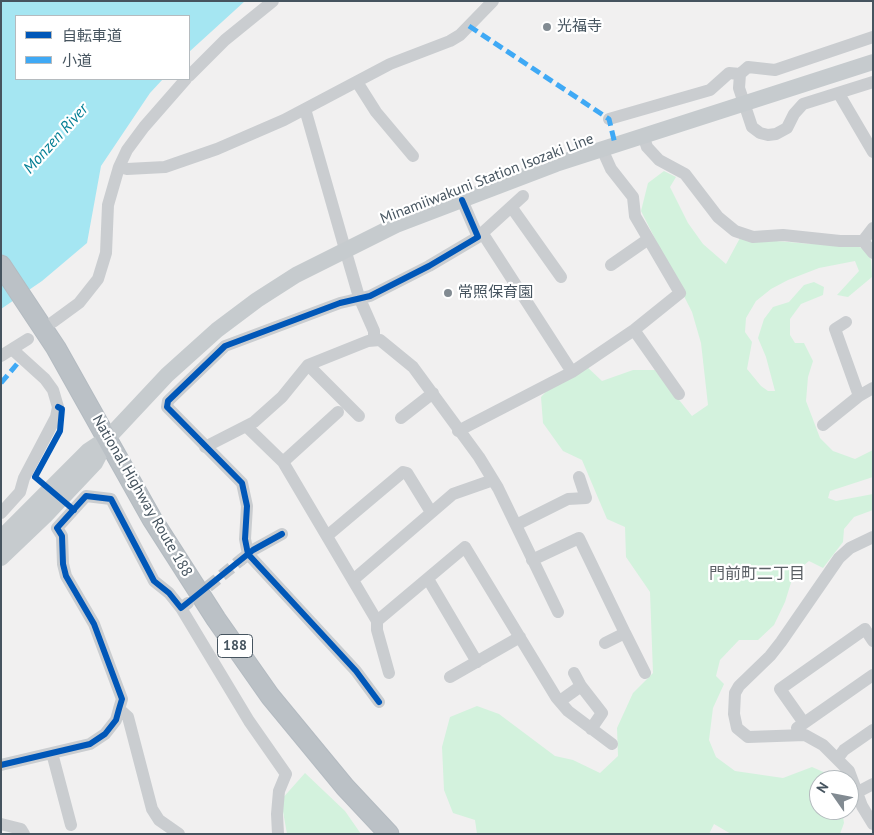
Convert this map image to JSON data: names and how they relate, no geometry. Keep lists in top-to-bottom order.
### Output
{
  "streets": {
    "highway": ["National Highway Route 188", "188"],
    "main road": ["Minamiiwakuni Station Isozaki Line"]
  },
  "crossings": [
    ["Minamiiwakuni Station Isozaki Line", "National Highway Route 188"]
  ],
  "districts": ["門前町二丁目"],
  "water": ["Monzen River"],
  "places": ["光福寺", "常照保育園"],
  "legend": ["自転車道", "小道"],
  "north": "top left"
}
